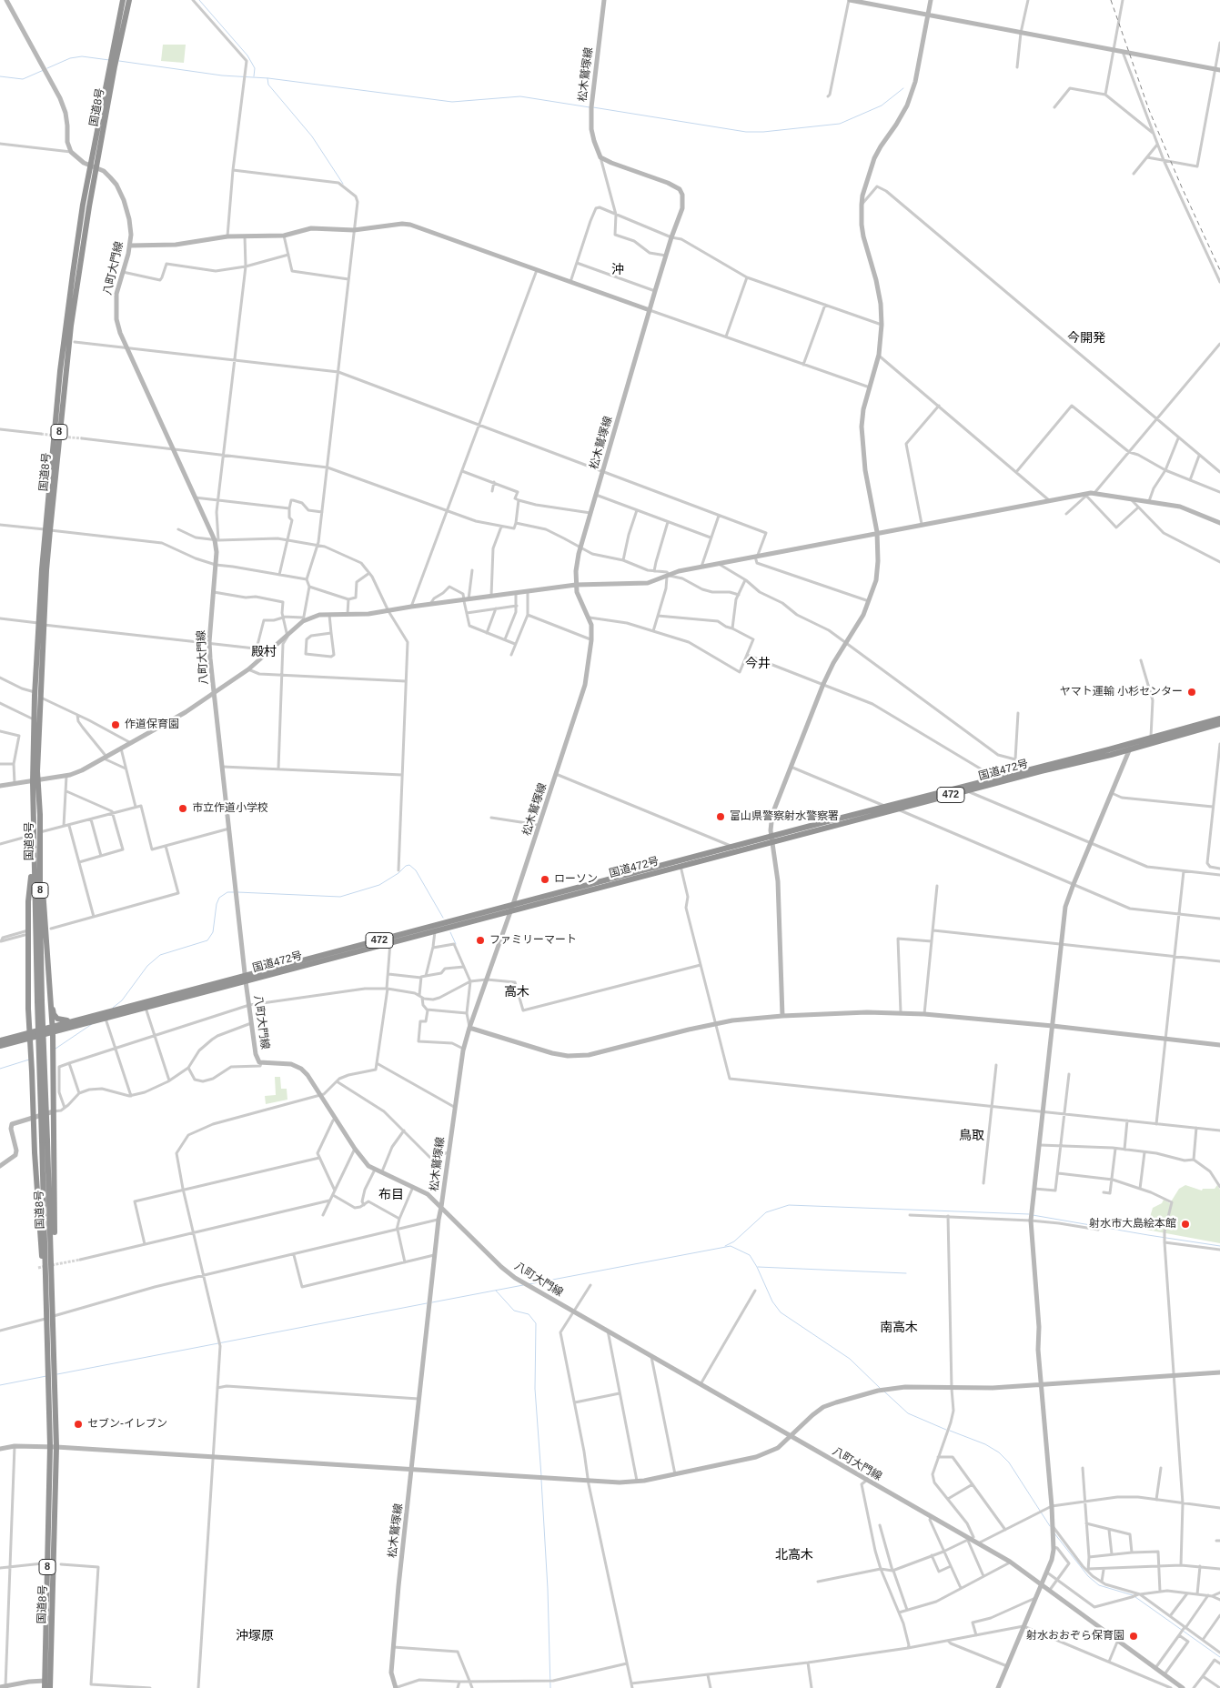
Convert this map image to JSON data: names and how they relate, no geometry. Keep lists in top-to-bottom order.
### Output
{
  "streets": {
    "highway": [
      "国道8号",
      "8",
      "国道472号",
      "472"
    ],
    "street": ["松木鷲塚線", "八町大門線"]
  },
  "crossings": [
    ["松木鷲塚線", "八町大門線"],
    ["松木鷲塚線", "国道472号"],
    ["国道8号", "八町大門線"],
    ["国道8号", "8"],
    ["八町大門線", "国道472号"],
    ["8", "国道472号"]
  ],
  "districts": [
    "沖",
    "今開発",
    "殿村",
    "今井",
    "高木",
    "鳥取",
    "布目",
    "南高木",
    "北高木",
    "沖塚原"
  ],
  "places": [
    "ヤマト運輸 小杉センター",
    "作道保育園",
    "市立作道小学校",
    "富山県警察射水警察署",
    "ローソン",
    "ファミリーマート",
    "射水市大島絵本館",
    "セブン-イレブン",
    "射水おおぞら保育園"
  ]
}
